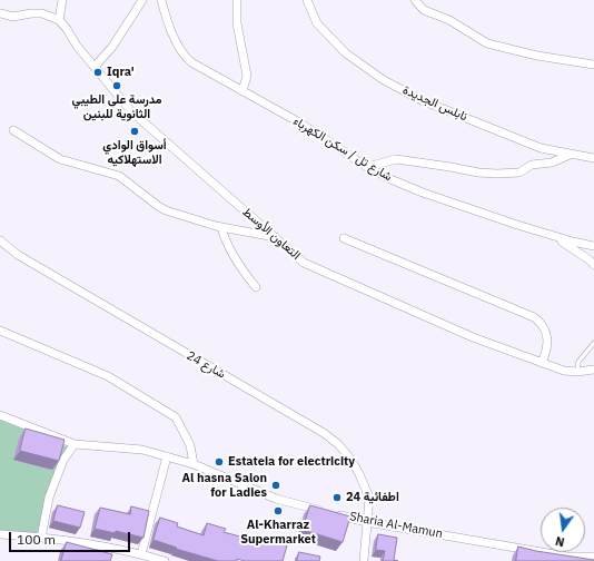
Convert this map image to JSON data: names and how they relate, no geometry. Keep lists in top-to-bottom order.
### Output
{
  "streets": {
    "street": [
      "نابلس الجديدة",
      "شارع تل / سكن الكهرباء",
      "التعاون الأوسط",
      "شارع 24",
      "Sharia Al-Mamun"
    ]
  },
  "crossings": [
    ["شارع 24", "Sharia Al-Mamun"]
  ],
  "places": [
    "Iqra'",
    "مدرسة علي الطيبي الثانوية للبنين",
    "أسواق الوادي الاستهلاكيه",
    "Estateia for electricity",
    "Al hasna Salon for Ladies",
    "اطفائية 24",
    "Al-Kharraz Supermarket"
  ],
  "scale_bar": "100 m",
  "north": "bottom"
}
